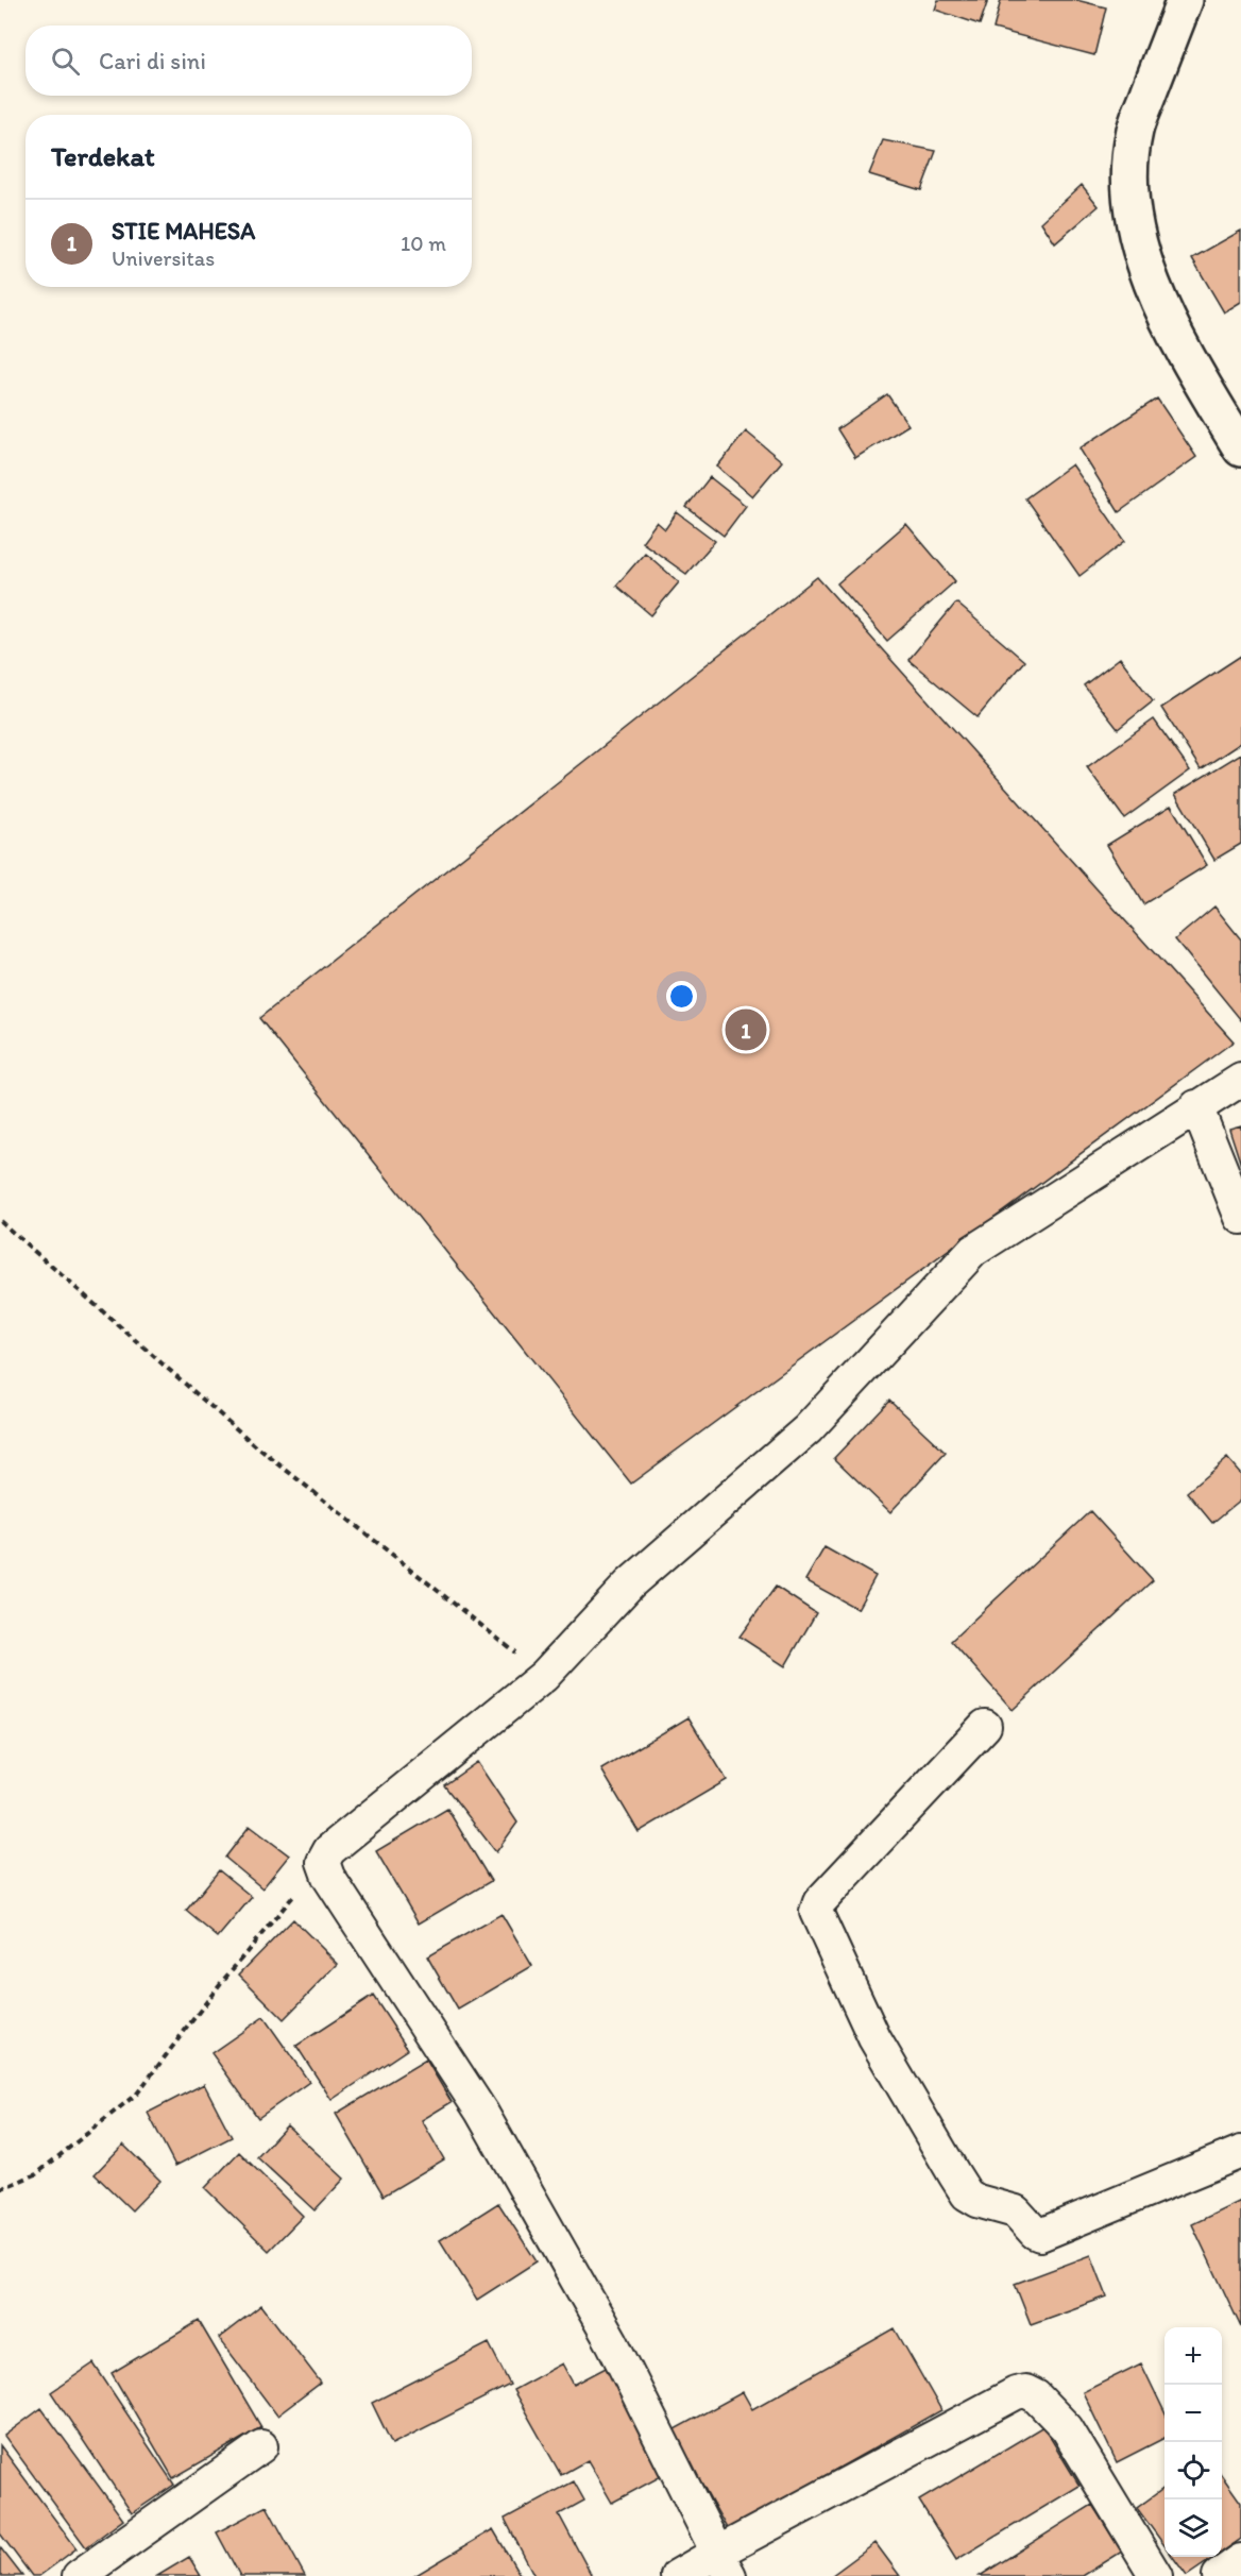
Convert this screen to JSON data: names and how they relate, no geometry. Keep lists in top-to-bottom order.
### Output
{
  "page": {
    "search": "Cari di sini",
    "heading": "Terdekat",
    "list": [
      {
        "mark": "1",
        "name": "STIE MAHESA",
        "note": "Universitas",
        "value": "10 m"
      }
    ],
    "pins": "1",
    "map_buttons": ["+", "−"]
  }
}
